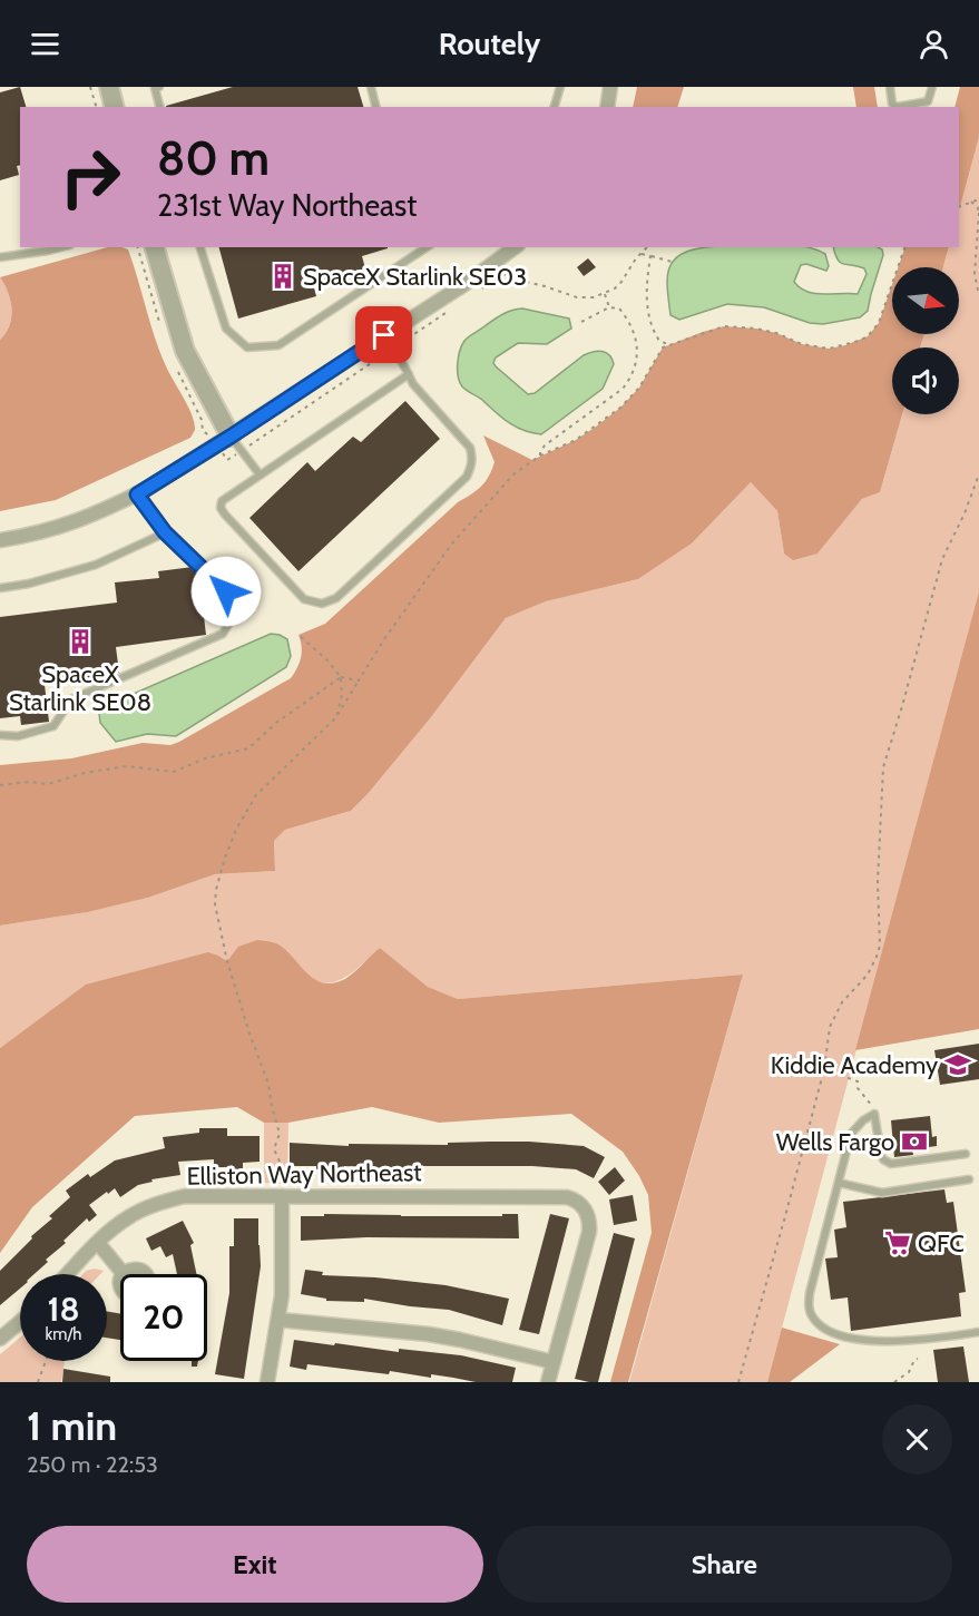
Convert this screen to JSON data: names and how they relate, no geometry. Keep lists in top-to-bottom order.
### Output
{
  "streets": {
    "street": ["Elliston Way Northeast"]
  },
  "places": {
    "building": ["SpaceX Starlink SE03", "SpaceX Starlink SE08"],
    "school or university": ["Kiddie Academy"],
    "bank": ["Wells Fargo"],
    "supermarket": ["QFC"]
  },
  "north": "right",
  "page": {
    "header": "Routely",
    "turn": ["80 m", "231st Way Northeast"],
    "speed": "18 km/h",
    "limit": "20",
    "heading": ["1 min", "250 m · 22:53"],
    "buttons": ["Exit", "Share"]
  }
}
